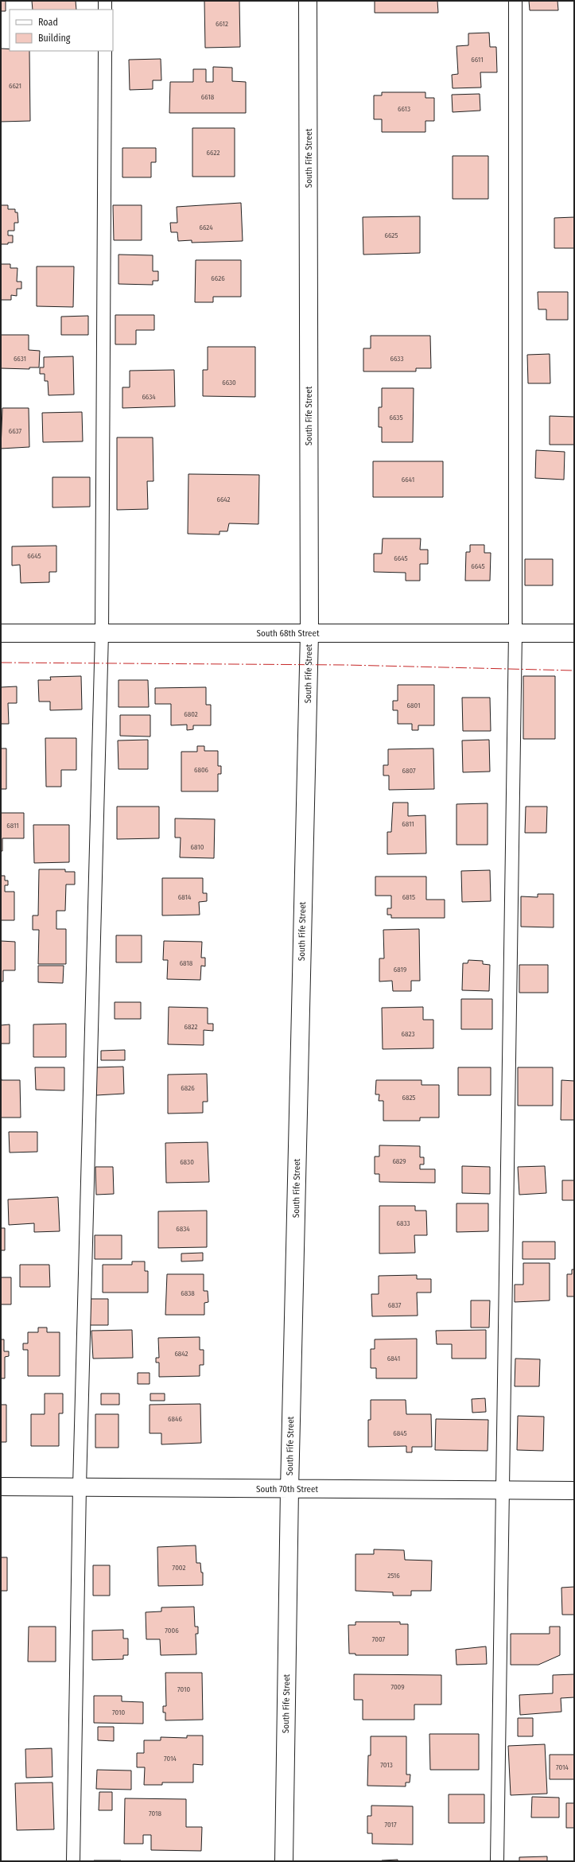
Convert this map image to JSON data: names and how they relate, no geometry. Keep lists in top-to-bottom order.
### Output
{
  "streets": {
    "street": ["South Fife Street", "South 68th Street", "South 70th Street"]
  },
  "crossings": [
    ["South Fife Street", "South 68th Street"],
    ["South Fife Street", "South 70th Street"]
  ],
  "house_numbers": [
    "6612",
    "6611",
    "6621",
    "6618",
    "6613",
    "6622",
    "6624",
    "6625",
    "6626",
    "6631",
    "6633",
    "6630",
    "6634",
    "6635",
    "6637",
    "6641",
    "6642",
    "6645",
    "6645",
    "6645",
    "6801",
    "6802",
    "6806",
    "6807",
    "6811",
    "6811",
    "6810",
    "6814",
    "6815",
    "6818",
    "6819",
    "6822",
    "6823",
    "6826",
    "6825",
    "6829",
    "6830",
    "6833",
    "6834",
    "6838",
    "6837",
    "6842",
    "6841",
    "6846",
    "6845",
    "7002",
    "2516",
    "7006",
    "7007",
    "7009",
    "7010",
    "7010",
    "7014",
    "7013",
    "7014",
    "7018",
    "7017"
  ],
  "legend": ["Road", "Building"]
}
